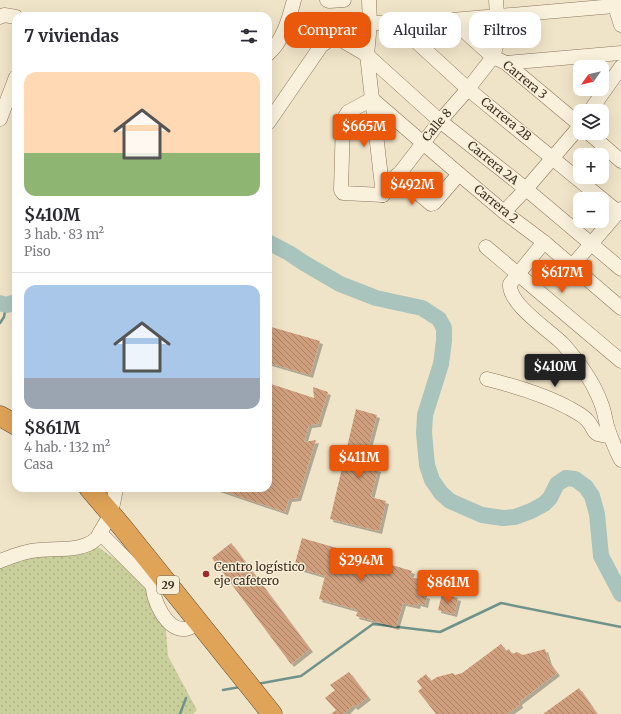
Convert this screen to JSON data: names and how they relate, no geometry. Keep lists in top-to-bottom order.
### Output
{
  "streets": {
    "highway": ["29"],
    "street": [
      "Carrera 3",
      "Carrera 2B",
      "Calle 8",
      "Carrera 2A",
      "Carrera 2"
    ]
  },
  "crossings": [
    ["Carrera 3", "Calle 8"],
    ["Carrera 2B", "Calle 8"],
    ["Calle 8", "Carrera 2A"],
    ["Calle 8", "Carrera 2"]
  ],
  "places": ["Centro logístico eje cafetero"],
  "north": "bottom left",
  "page": {
    "chip": ["Comprar", "Alquilar", "Filtros"],
    "heading": "7 viviendas",
    "map_buttons": ["+", "−"],
    "list": [
      {
        "name": "$410M",
        "note": "3 hab. · 83 m² · Piso"
      },
      {
        "name": "$861M",
        "note": "4 hab. · 132 m² · Casa"
      }
    ],
    "price": [
      "$665M",
      "$492M",
      "$617M",
      "$410M",
      "$411M",
      "$294M",
      "$861M"
    ]
  }
}
